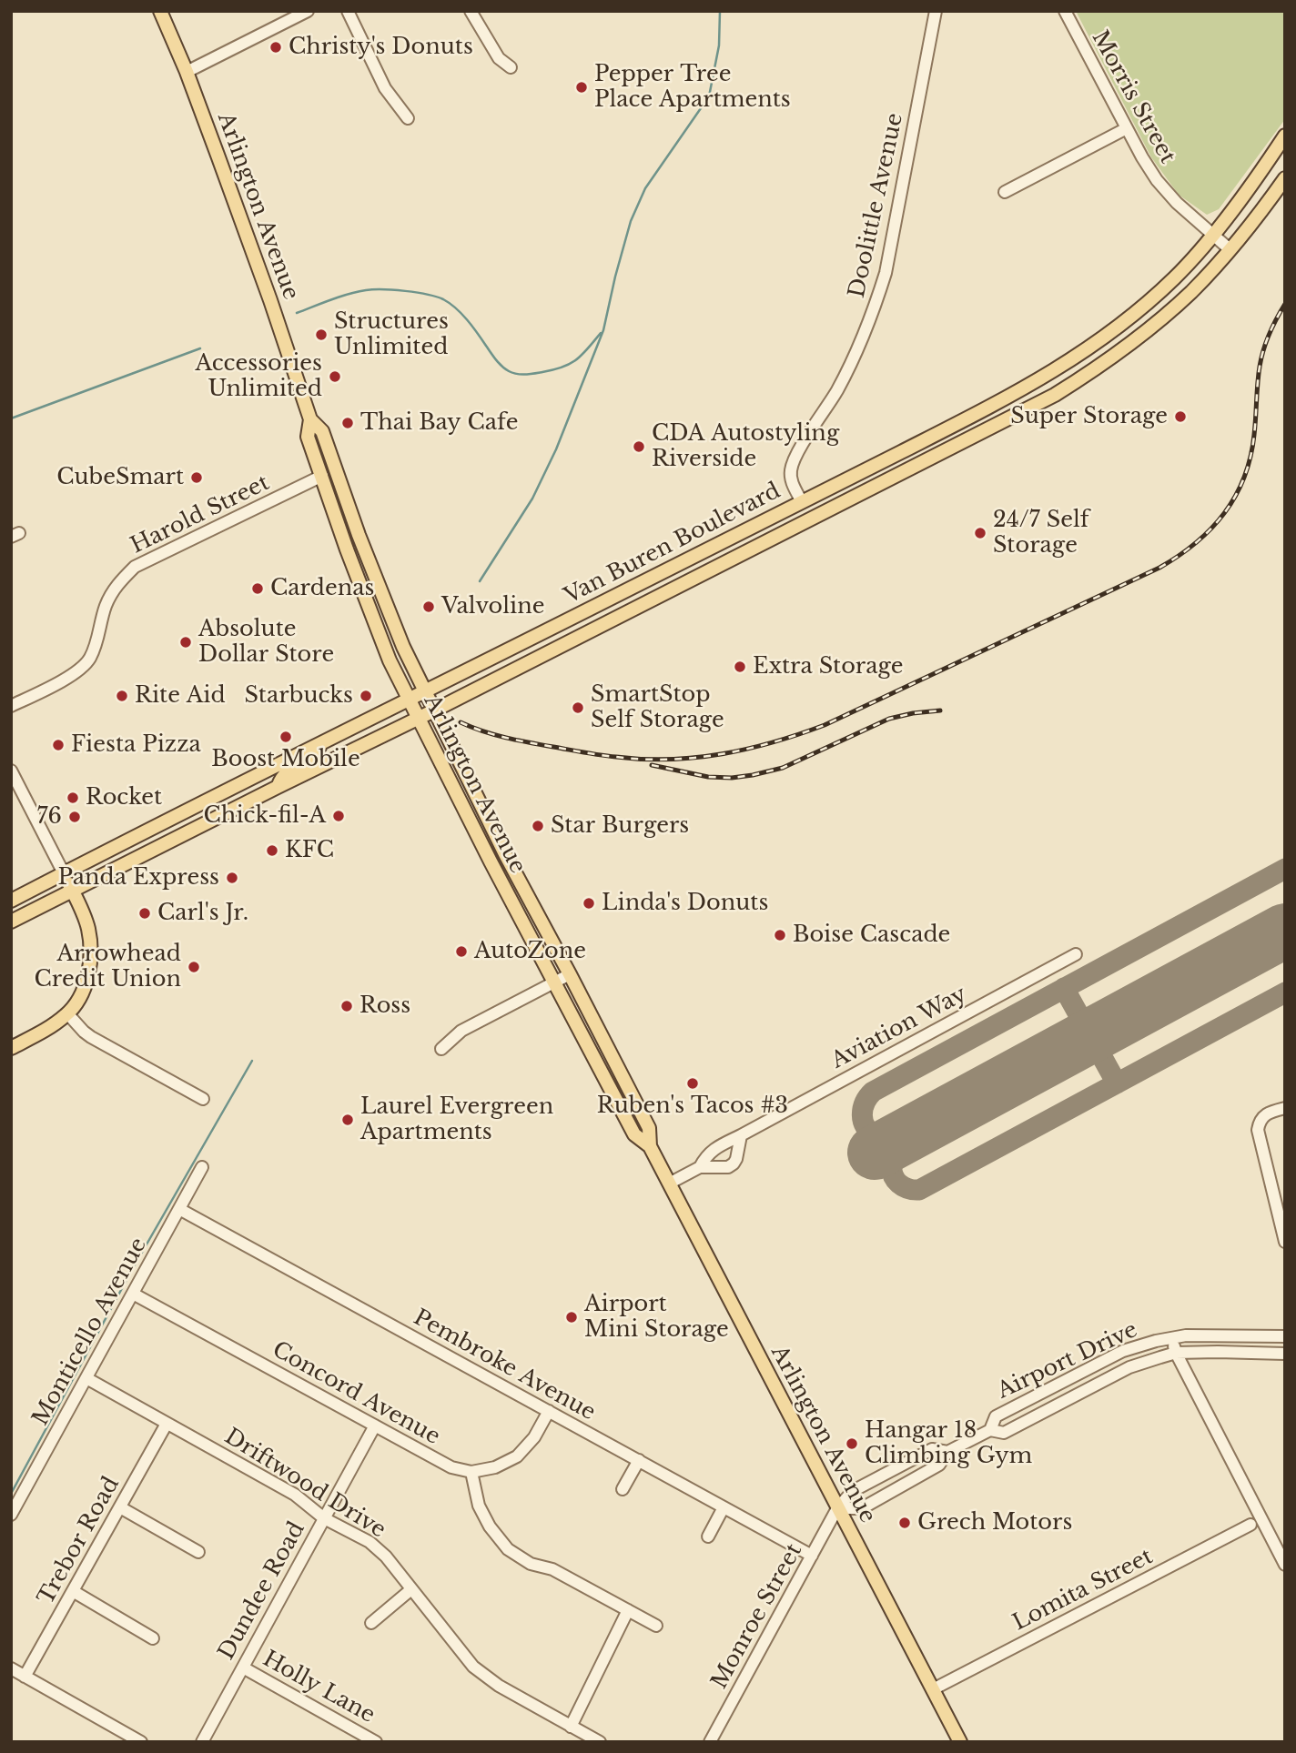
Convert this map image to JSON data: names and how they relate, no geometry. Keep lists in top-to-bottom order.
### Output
{
  "streets": {
    "main road": ["Arlington Avenue", "Van Buren Boulevard"],
    "street": [
      "Morris Street",
      "Doolittle Avenue",
      "Harold Street",
      "Aviation Way",
      "Monticello Avenue",
      "Airport Drive",
      "Pembroke Avenue",
      "Concord Avenue",
      "Driftwood Drive",
      "Trebor Road",
      "Lomita Street",
      "Dundee Road",
      "Monroe Street",
      "Holly Lane"
    ]
  },
  "crossings": [
    ["Morris Street", "Van Buren Boulevard"],
    ["Doolittle Avenue", "Van Buren Boulevard"],
    ["Arlington Avenue", "Harold Street"],
    ["Arlington Avenue", "Van Buren Boulevard"],
    ["Arlington Avenue", "Aviation Way"],
    ["Arlington Avenue", "Airport Drive"],
    ["Arlington Avenue", "Lomita Street"],
    ["Arlington Avenue", "Monroe Street"],
    ["Monticello Avenue", "Pembroke Avenue"],
    ["Monticello Avenue", "Concord Avenue"],
    ["Monticello Avenue", "Driftwood Drive"],
    ["Airport Drive", "Monroe Street"],
    ["Pembroke Avenue", "Monroe Street"],
    ["Concord Avenue", "Dundee Road"],
    ["Driftwood Drive", "Trebor Road"],
    ["Driftwood Drive", "Dundee Road"],
    ["Dundee Road", "Holly Lane"]
  ],
  "places": [
    "Christy's Donuts",
    "Pepper Tree Place Apartments",
    "Structures Unlimited",
    "Accessories Unlimited",
    "Super Storage",
    "Thai Bay Cafe",
    "CDA Autostyling Riverside",
    "CubeSmart",
    "24/7 Self Storage",
    "Cardenas",
    "Valvoline",
    "Absolute Dollar Store",
    "Extra Storage",
    "Rite Aid",
    "Starbucks",
    "SmartStop Self Storage",
    "Boost Mobile",
    "Fiesta Pizza",
    "Rocket",
    "Chick-fil-A",
    "76",
    "Star Burgers",
    "KFC",
    "Panda Express",
    "Linda's Donuts",
    "Carl's Jr.",
    "Boise Cascade",
    "AutoZone",
    "Arrowhead Credit Union",
    "Ross",
    "Ruben's Tacos #3",
    "Laurel Evergreen Apartments",
    "Airport Mini Storage",
    "Hangar 18 Climbing Gym",
    "Grech Motors"
  ]
}
